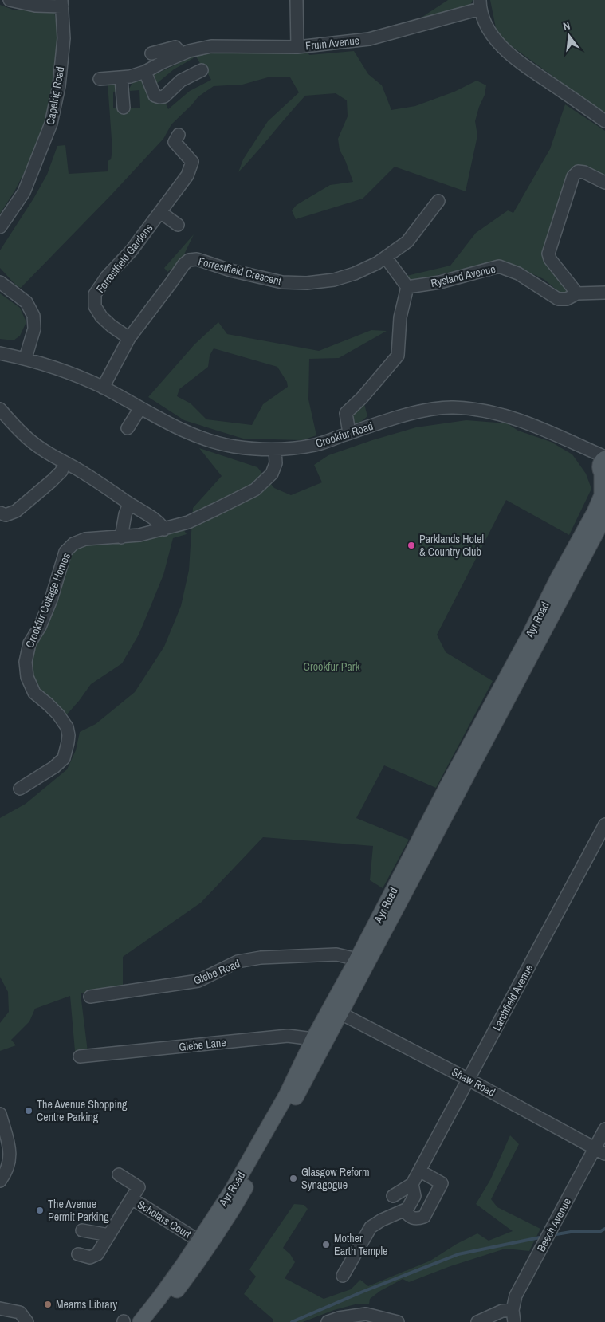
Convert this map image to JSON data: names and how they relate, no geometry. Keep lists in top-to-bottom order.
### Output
{
  "streets": {
    "main road": ["Ayr Road"],
    "street": [
      "Fruin Avenue",
      "Capelrig Road",
      "Forrestfield Gardens",
      "Forrestfield Crescent",
      "Rysland Avenue",
      "Crookfur Road",
      "Crookfur Cottage Homes",
      "Glebe Road",
      "Larchfield Avenue",
      "Glebe Lane",
      "Shaw Road",
      "Scholars Court",
      "Beech Avenue"
    ]
  },
  "crossings": [
    ["Forrestfield Gardens", "Forrestfield Crescent"],
    ["Forrestfield Crescent", "Crookfur Road"],
    ["Crookfur Road", "Crookfur Cottage Homes"],
    ["Crookfur Road", "Ayr Road"],
    ["Ayr Road", "Glebe Road"],
    ["Ayr Road", "Glebe Lane"],
    ["Ayr Road", "Shaw Road"],
    ["Ayr Road", "Scholars Court"],
    ["Larchfield Avenue", "Shaw Road"],
    ["Shaw Road", "Beech Avenue"]
  ],
  "parks": ["Crookfur Park"],
  "places": [
    "Parklands Hotel & Country Club",
    "The Avenue Shopping Centre Parking",
    "Glasgow Reform Synagogue",
    "The Avenue Permit Parking",
    "Mother Earth Temple",
    "Mearns Library"
  ],
  "north": "top"
}
